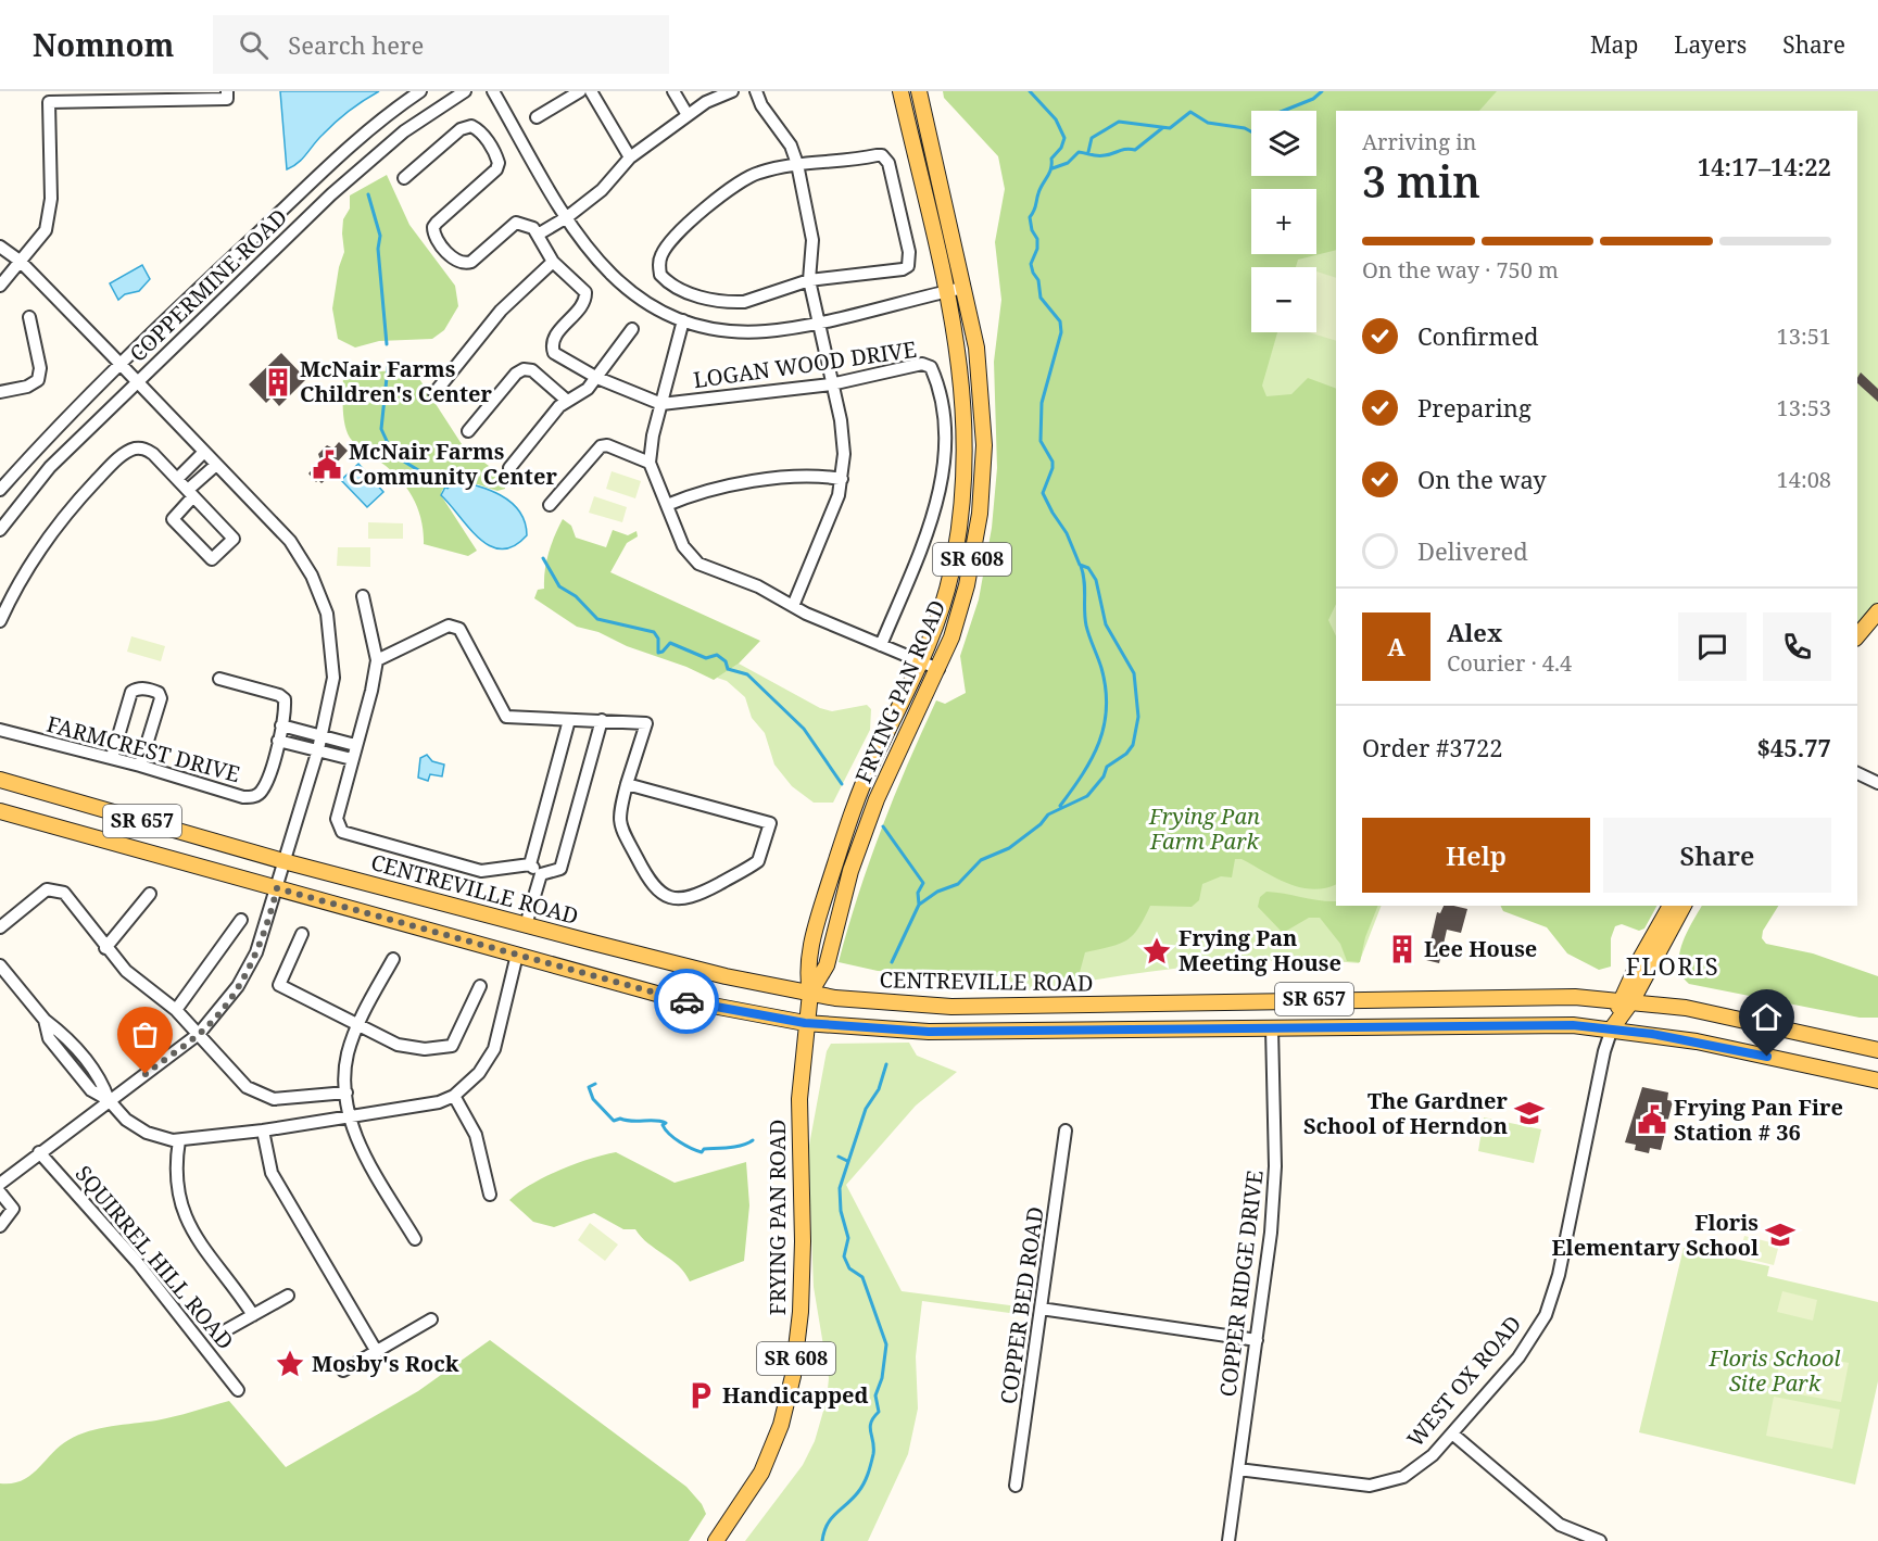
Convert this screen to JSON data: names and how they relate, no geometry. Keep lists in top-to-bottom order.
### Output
{
  "streets": {
    "main road": [
      "SR 608",
      "FRYING PAN ROAD",
      "SR 657",
      "CENTREVILLE ROAD",
      "WEST OX ROAD"
    ],
    "street": [
      "COPPERMINE ROAD",
      "LOGAN WOOD DRIVE",
      "FARMCREST DRIVE",
      "SQUIRREL HILL ROAD",
      "COPPER RIDGE DRIVE",
      "COPPER BED ROAD"
    ]
  },
  "crossings": [
    ["FRYING PAN ROAD", "CENTREVILLE ROAD"],
    ["CENTREVILLE ROAD", "COPPER RIDGE DRIVE"],
    ["CENTREVILLE ROAD", "WEST OX ROAD"],
    ["COPPER RIDGE DRIVE", "WEST OX ROAD"]
  ],
  "districts": ["FLORIS"],
  "parks": ["Frying Pan Farm Park", "Floris School Site Park"],
  "places": {
    "building": ["McNair Farms Children's Center", "Lee House"],
    "public building": ["McNair Farms Community Center", "Frying Pan Fire Station # 36"],
    "place": ["Frying Pan Meeting House", "Mosby's Rock"],
    "school or university": ["The Gardner School of Herndon", "Floris Elementary School"],
    "parking": ["Handicapped"]
  },
  "page": {
    "header": "Nomnom",
    "search": "Search here",
    "nav": ["Map", "Layers", "Share"],
    "map_buttons": ["+", "−"],
    "heading": ["3 min", "Arriving in", "14:17–14:22"],
    "panel": [
      "Alex",
      "Courier · 4.4",
      "Order #3722",
      "$45.77"
    ],
    "bar": "On the way · 750 m",
    "list": [
      ["Confirmed", "13:51"],
      ["Preparing", "13:53"],
      ["On the way", "14:08"],
      "Delivered"
    ],
    "round": "A",
    "buttons": ["Help", "Share"]
  }
}
